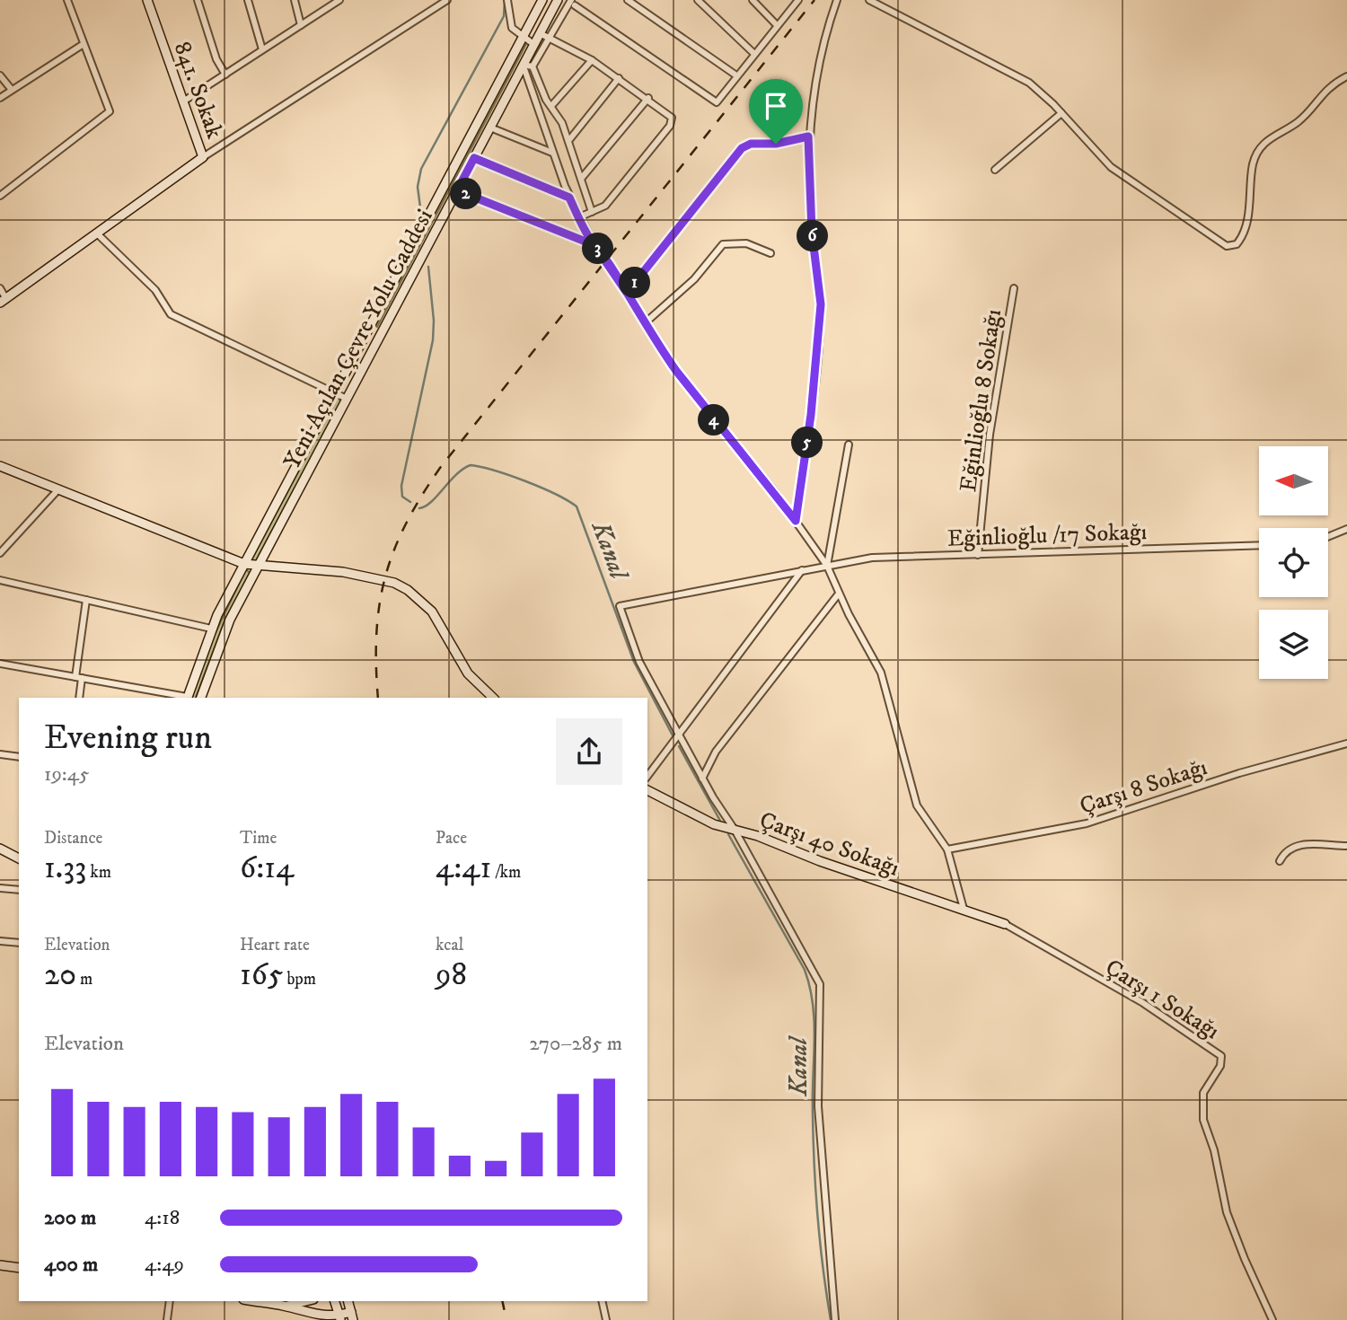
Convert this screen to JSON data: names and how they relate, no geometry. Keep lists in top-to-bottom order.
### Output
{
  "streets": {
    "main road": ["841. Sokak", "Yeni Açılan Çevre Yolu Caddesi", "Çarşı 40 Sokağı"],
    "street": [
      "Eğinlioğlu 8 Sokağı",
      "Eğinlioğlu /17 Sokağı",
      "Çarşı 8 Sokağı",
      "Çarşı 1 Sokağı"
    ]
  },
  "crossings": [
    ["Eğinlioğlu 8 Sokağı", "Eğinlioğlu /17 Sokağı"],
    ["Çarşı 40 Sokağı", "Çarşı 1 Sokağı"]
  ],
  "water": ["Kanal"],
  "north": "left",
  "page": {
    "pins": [
      "2",
      "6",
      "3",
      "1",
      "4",
      "5"
    ],
    "heading": ["Evening run", "19:45"],
    "stats": [
      ["Distance", "1.33 km"],
      ["Time", "6:14"],
      ["Pace", "4:41 /km"],
      ["Elevation", "20 m"],
      ["Heart rate", "165 bpm"],
      ["kcal", "98"]
    ],
    "chart": ["Elevation", "270–285 m"],
    "list": [
      {
        "name": "200 m",
        "note": "4:18"
      },
      {
        "name": "400 m",
        "note": "4:49"
      }
    ]
  }
}
